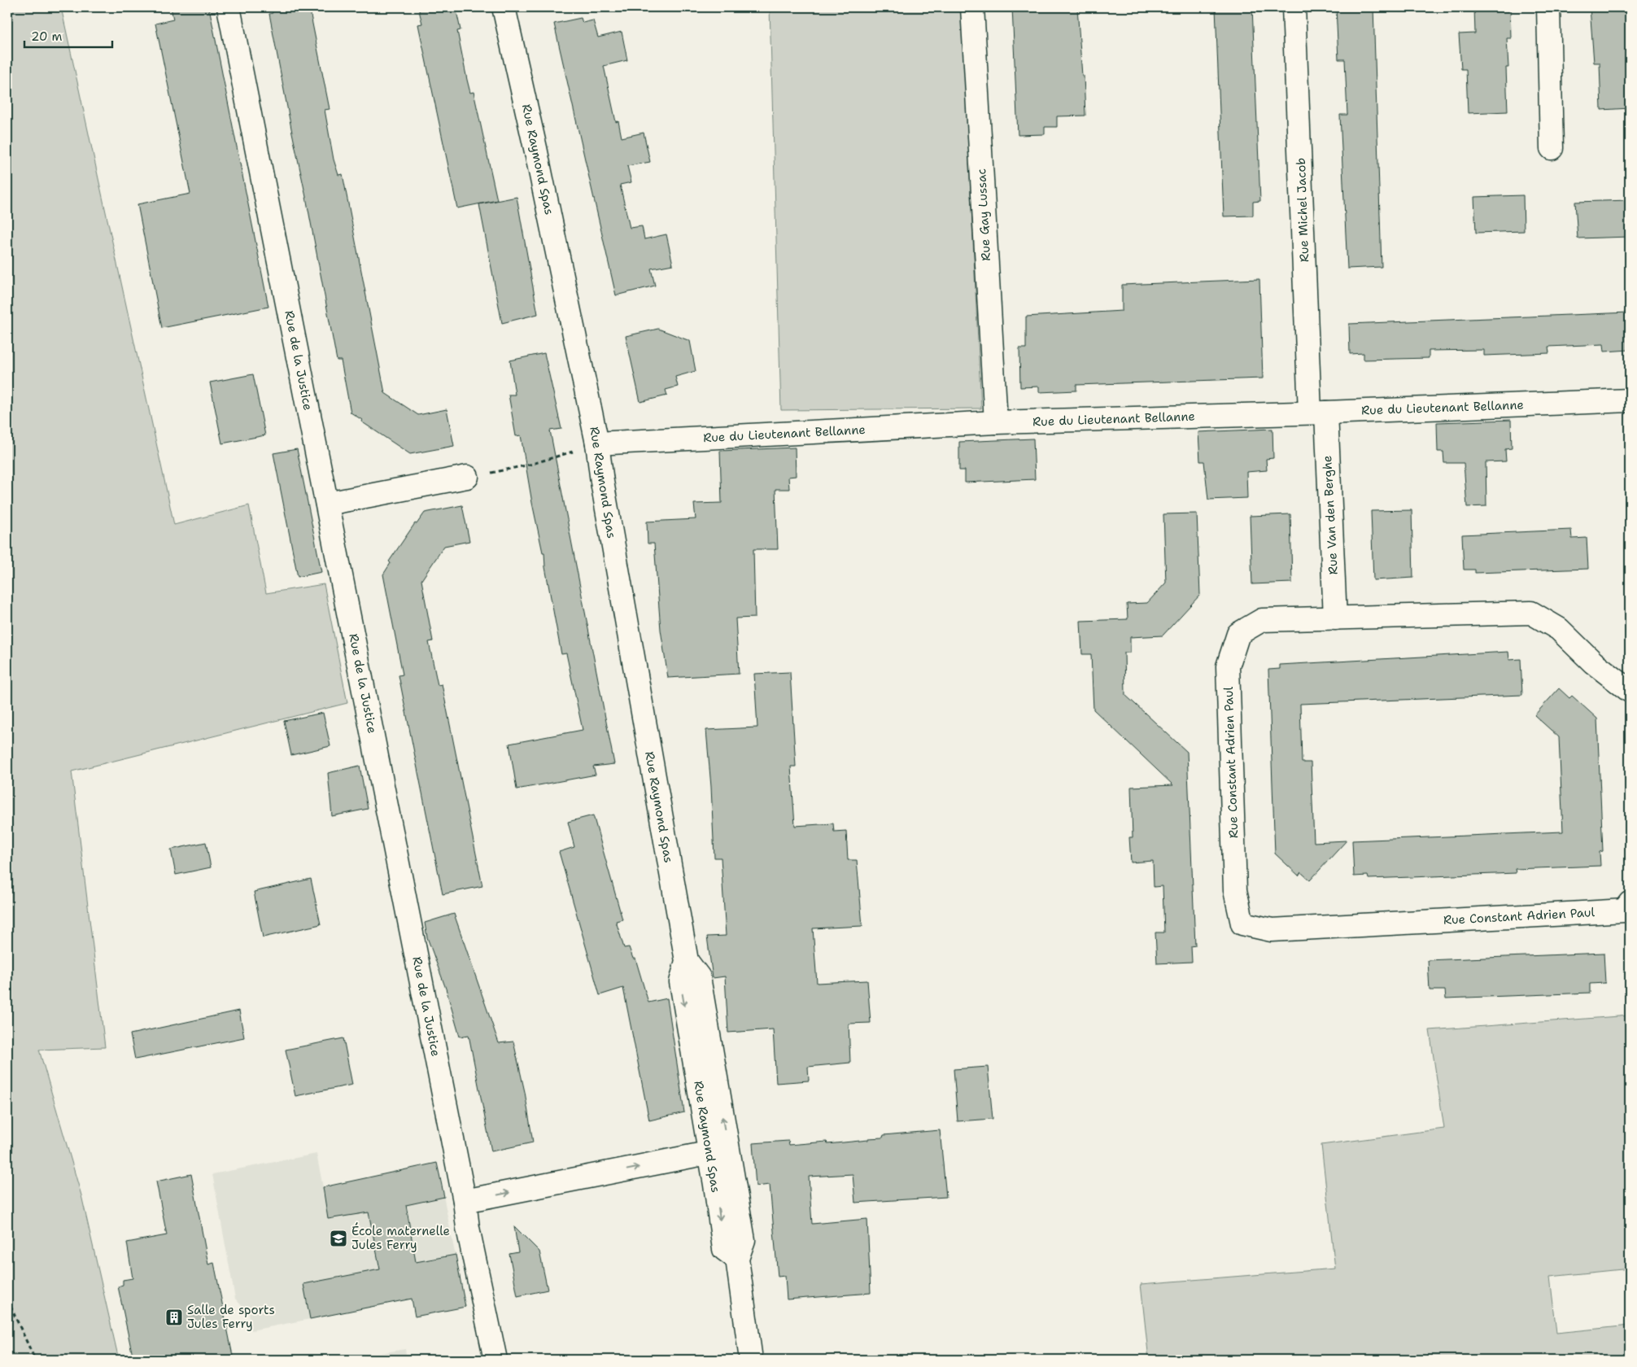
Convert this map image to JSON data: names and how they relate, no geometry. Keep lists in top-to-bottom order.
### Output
{
  "streets": {
    "street": [
      "Rue Raymond Spas",
      "Rue Michel Jacob",
      "Rue Gay Lussac",
      "Rue de la Justice",
      "Rue du Lieutenant Bellanne",
      "Rue Van den Berghe",
      "Rue Constant Adrien Paul"
    ]
  },
  "crossings": [
    ["Rue Raymond Spas", "Rue du Lieutenant Bellanne"],
    ["Rue Michel Jacob", "Rue du Lieutenant Bellanne"],
    ["Rue Michel Jacob", "Rue Van den Berghe"],
    ["Rue Gay Lussac", "Rue du Lieutenant Bellanne"],
    ["Rue du Lieutenant Bellanne", "Rue Van den Berghe"],
    ["Rue Van den Berghe", "Rue Constant Adrien Paul"]
  ],
  "places": {
    "school or university": ["École maternelle Jules Ferry"],
    "building": ["Salle de sports Jules Ferry"]
  },
  "scale_bar": "20 m"
}
